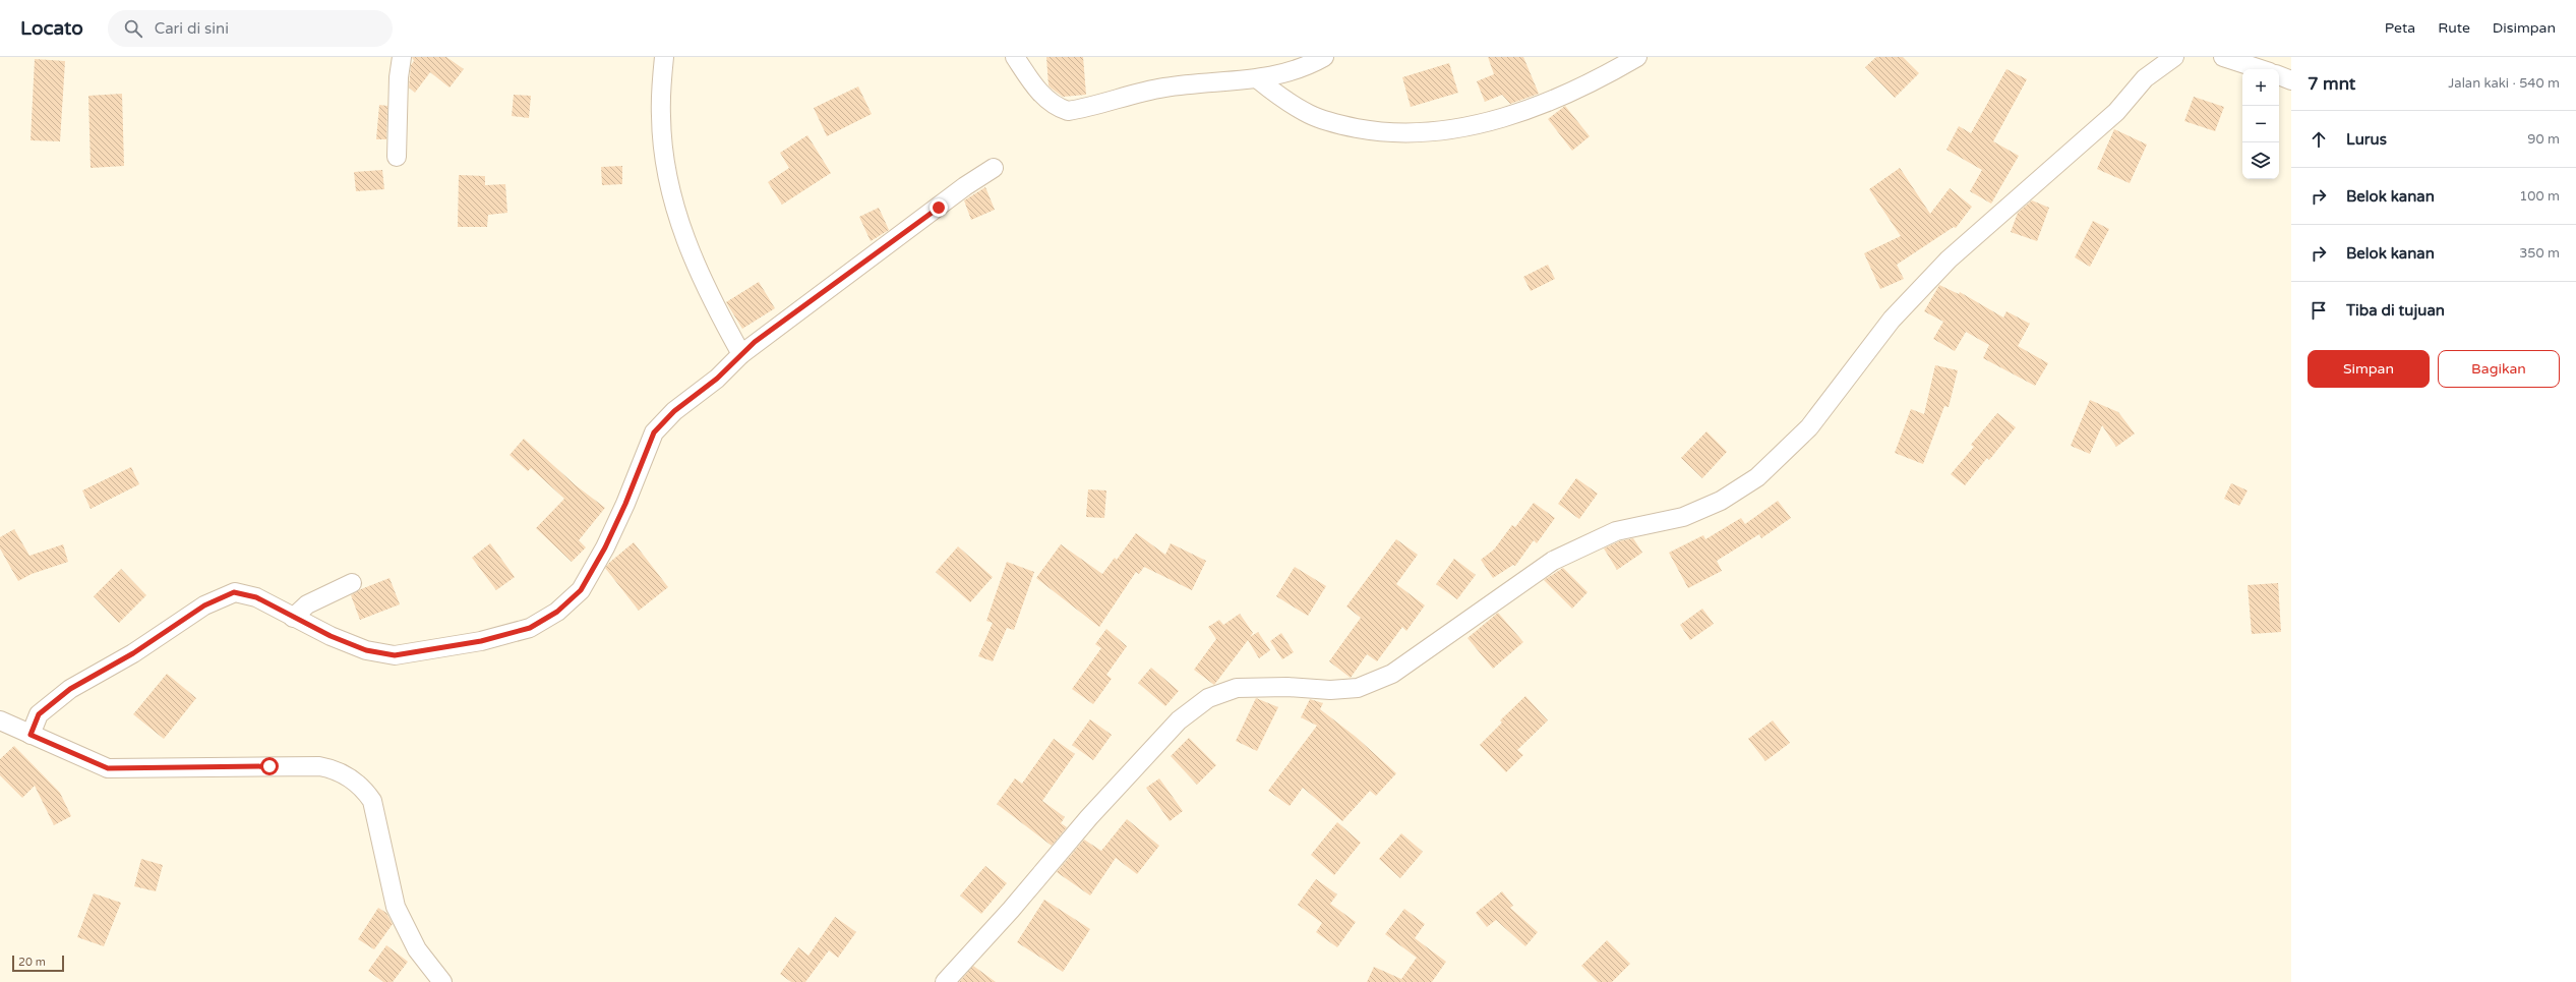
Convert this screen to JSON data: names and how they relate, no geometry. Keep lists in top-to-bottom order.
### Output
{
  "scale_bar": "20 m",
  "page": {
    "header": "Locato",
    "search": "Cari di sini",
    "nav": ["Peta", "Rute", "Disimpan"],
    "heading": ["7 mnt", "Jalan kaki · 540 m"],
    "map_buttons": ["+", "−"],
    "list": [
      ["Lurus", "90 m"],
      ["Belok kanan", "100 m"],
      ["Belok kanan", "350 m"],
      "Tiba di tujuan"
    ],
    "buttons": ["Simpan", "Bagikan"],
    "scale": "20 m"
  }
}
